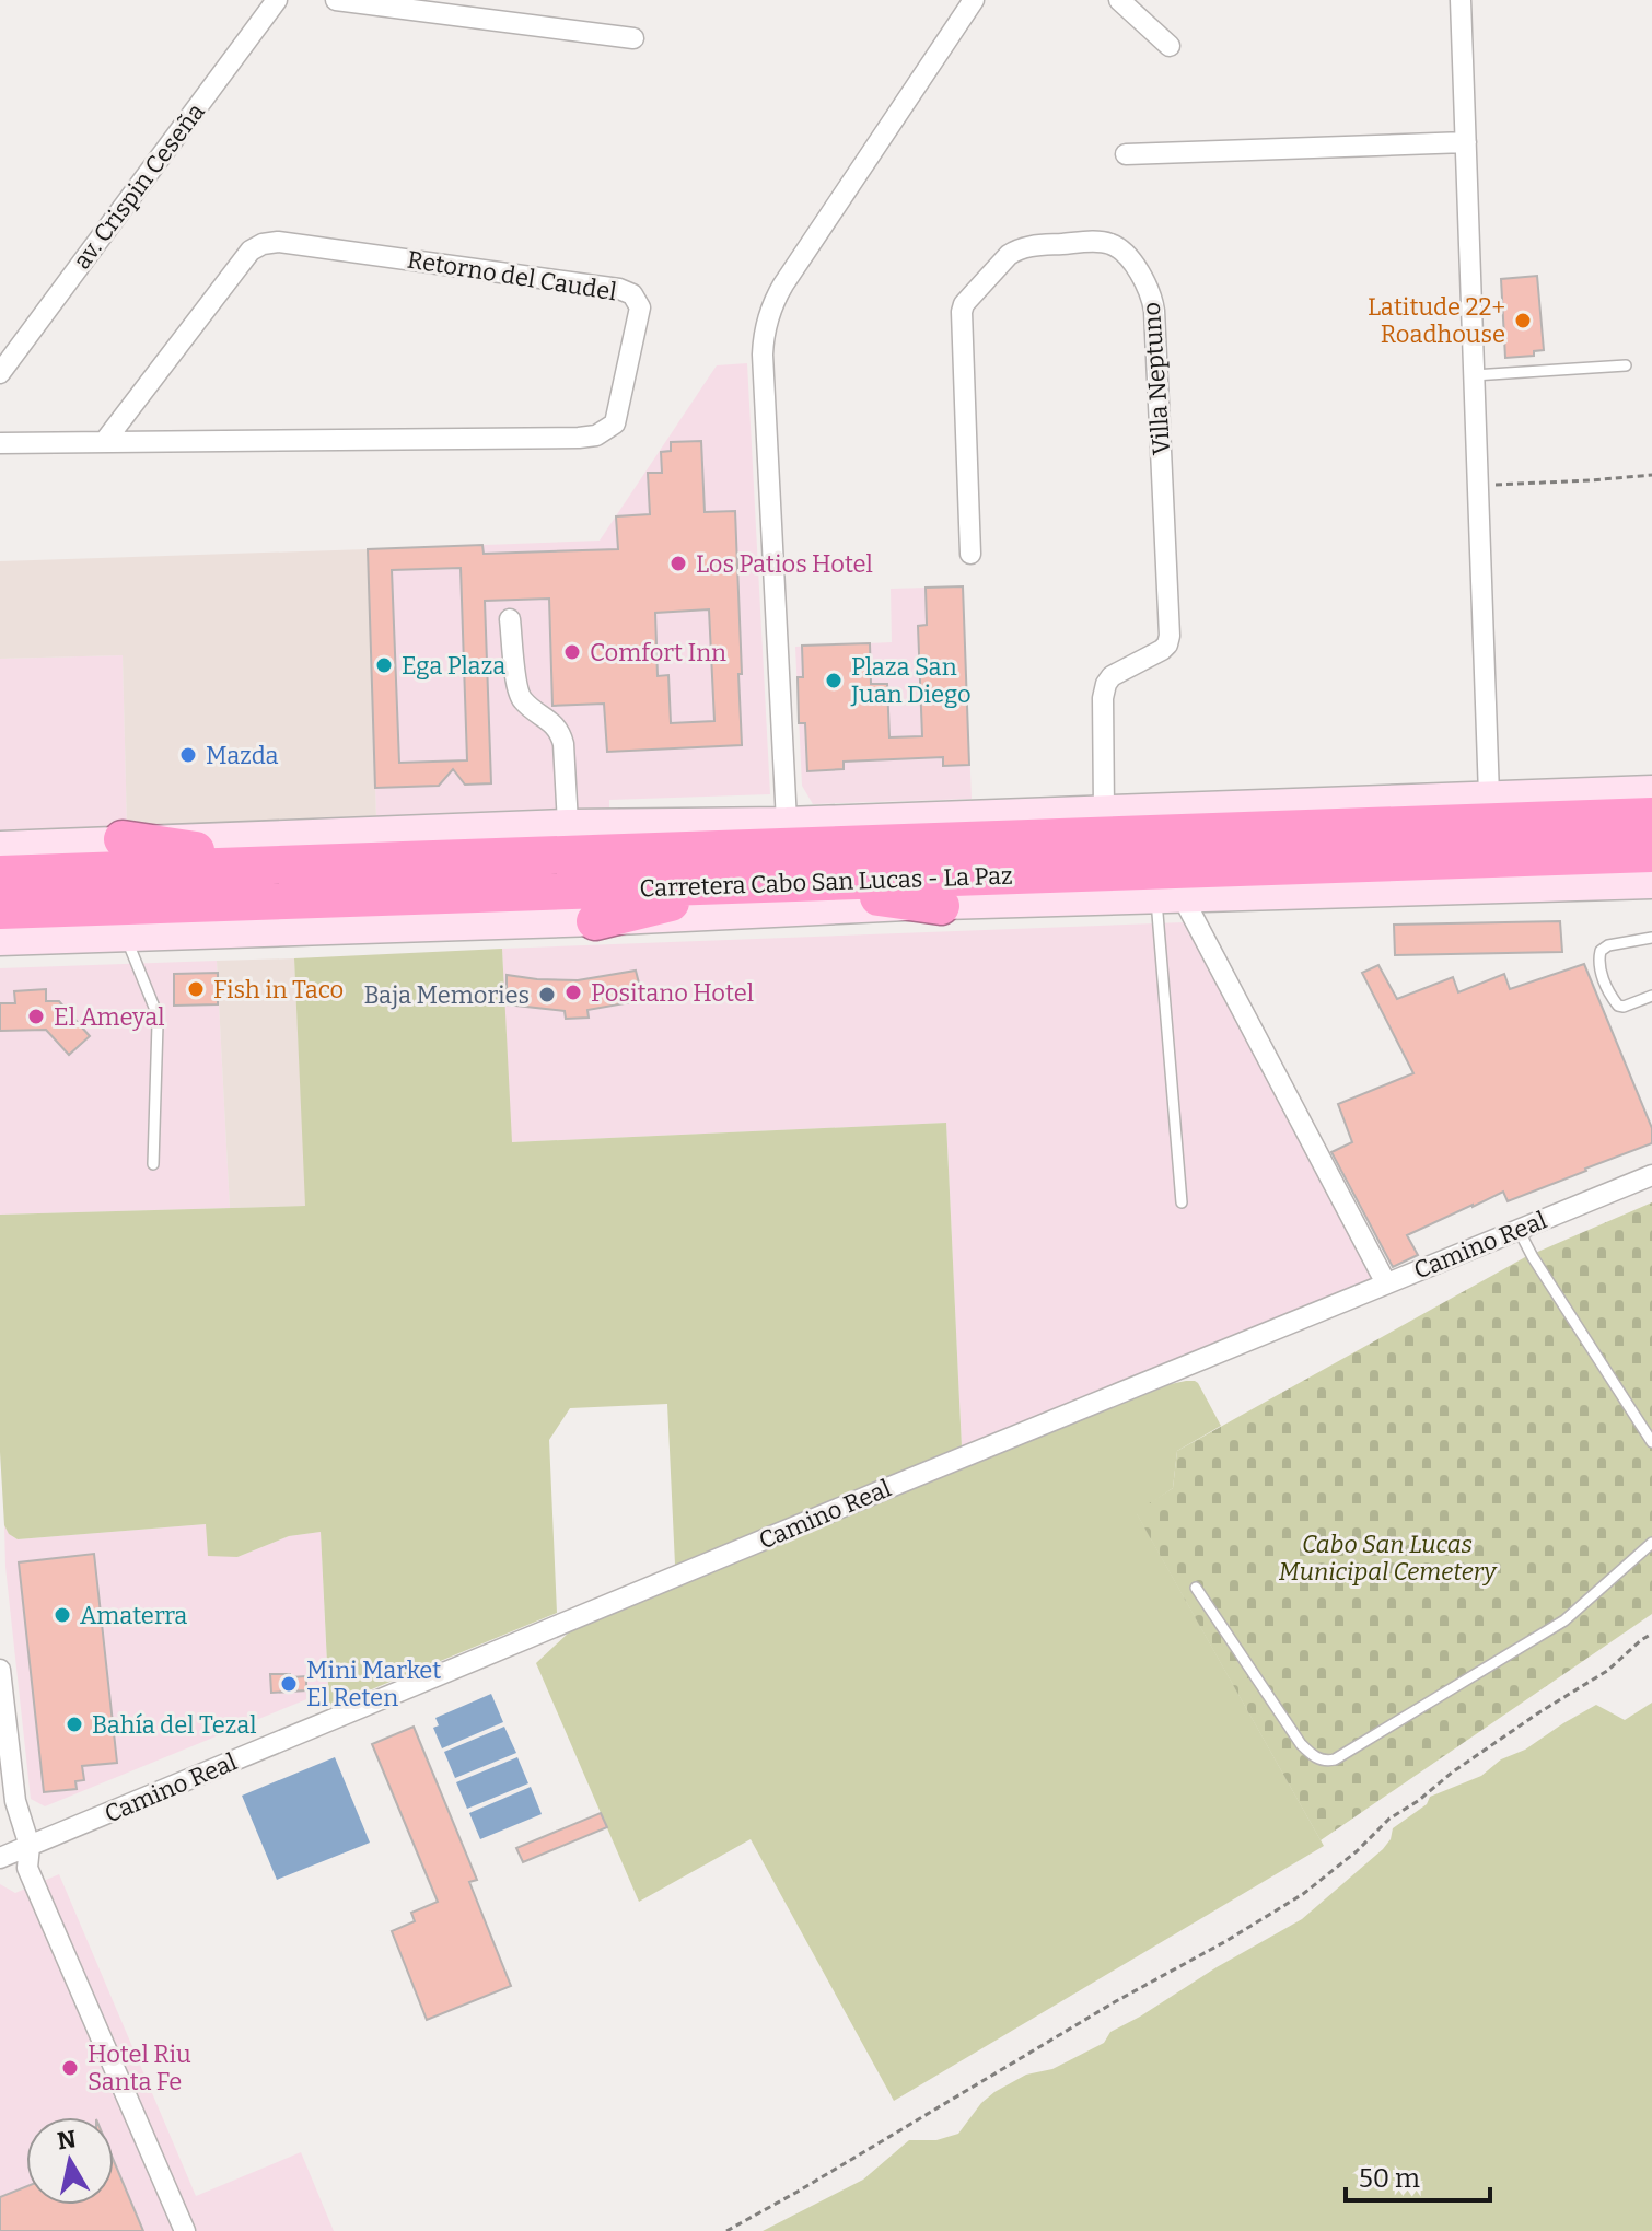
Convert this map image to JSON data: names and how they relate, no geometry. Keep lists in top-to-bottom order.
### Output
{
  "streets": {
    "highway": ["Carretera Cabo San Lucas - La Paz"],
    "street": [
      "av. Crispin Ceseña",
      "Retorno del Caudel",
      "Villa Neptuno",
      "Camino Real"
    ]
  },
  "parks": ["Cabo San Lucas Municipal Cemetery"],
  "places": [
    "Latitude 22+ Roadhouse",
    "Los Patios Hotel",
    "Comfort Inn",
    "Ega Plaza",
    "Plaza San Juan Diego",
    "Mazda",
    "Fish in Taco",
    "Positano Hotel",
    "Baja Memories",
    "El Ameyal",
    "Amaterra",
    "Mini Market El Reten",
    "Bahía del Tezal",
    "Hotel Riu Santa Fe"
  ],
  "scale_bar": "50 m",
  "north": "top"
}
